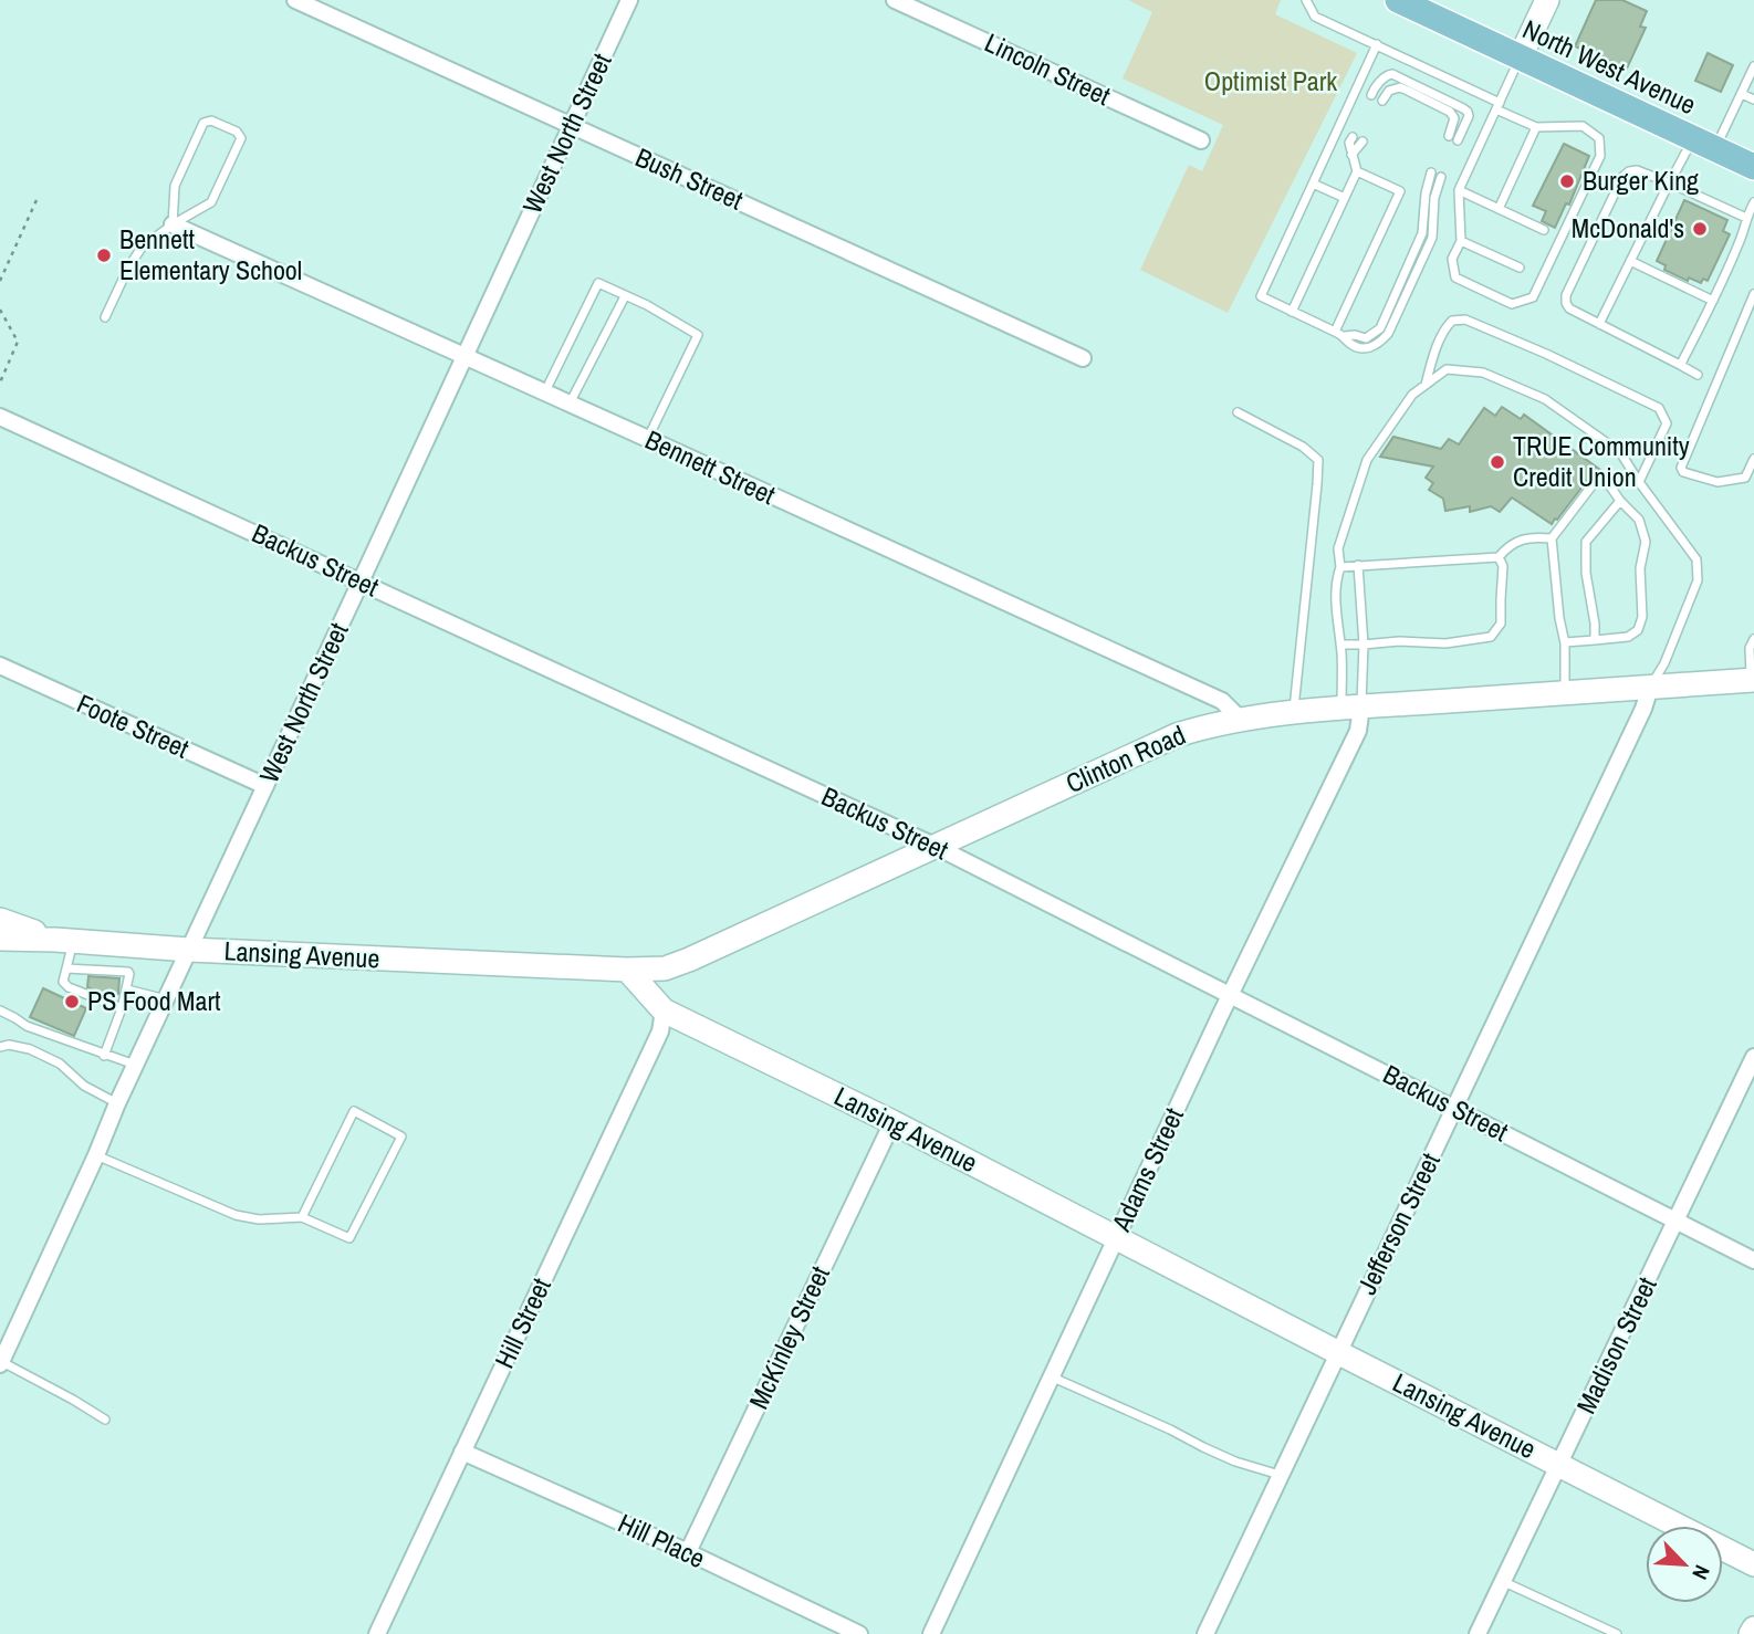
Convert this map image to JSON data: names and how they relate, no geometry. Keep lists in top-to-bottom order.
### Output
{
  "streets": {
    "main road": ["North West Avenue", "Clinton Road", "Lansing Avenue"],
    "street": [
      "Lincoln Street",
      "West North Street",
      "Bush Street",
      "Bennett Street",
      "Backus Street",
      "Foote Street",
      "Adams Street",
      "Jefferson Street",
      "Hill Street",
      "McKinley Street",
      "Madison Street",
      "Hill Place"
    ]
  },
  "crossings": [
    ["West North Street", "Bush Street"],
    ["West North Street", "Bennett Street"],
    ["West North Street", "Backus Street"],
    ["West North Street", "Foote Street"],
    ["West North Street", "Lansing Avenue"],
    ["Bennett Street", "Clinton Road"],
    ["Backus Street", "Clinton Road"],
    ["Backus Street", "Adams Street"],
    ["Backus Street", "Jefferson Street"],
    ["Backus Street", "Madison Street"],
    ["Clinton Road", "Lansing Avenue"],
    ["Clinton Road", "Adams Street"],
    ["Clinton Road", "Jefferson Street"],
    ["Lansing Avenue", "Adams Street"],
    ["Lansing Avenue", "Jefferson Street"],
    ["Lansing Avenue", "Hill Street"],
    ["Lansing Avenue", "McKinley Street"],
    ["Lansing Avenue", "Madison Street"],
    ["Hill Street", "Hill Place"],
    ["McKinley Street", "Hill Place"]
  ],
  "parks": ["Optimist Park"],
  "places": [
    "Burger King",
    "McDonald's",
    "Bennett Elementary School",
    "TRUE Community Credit Union",
    "PS Food Mart"
  ],
  "north": "bottom right"
}
